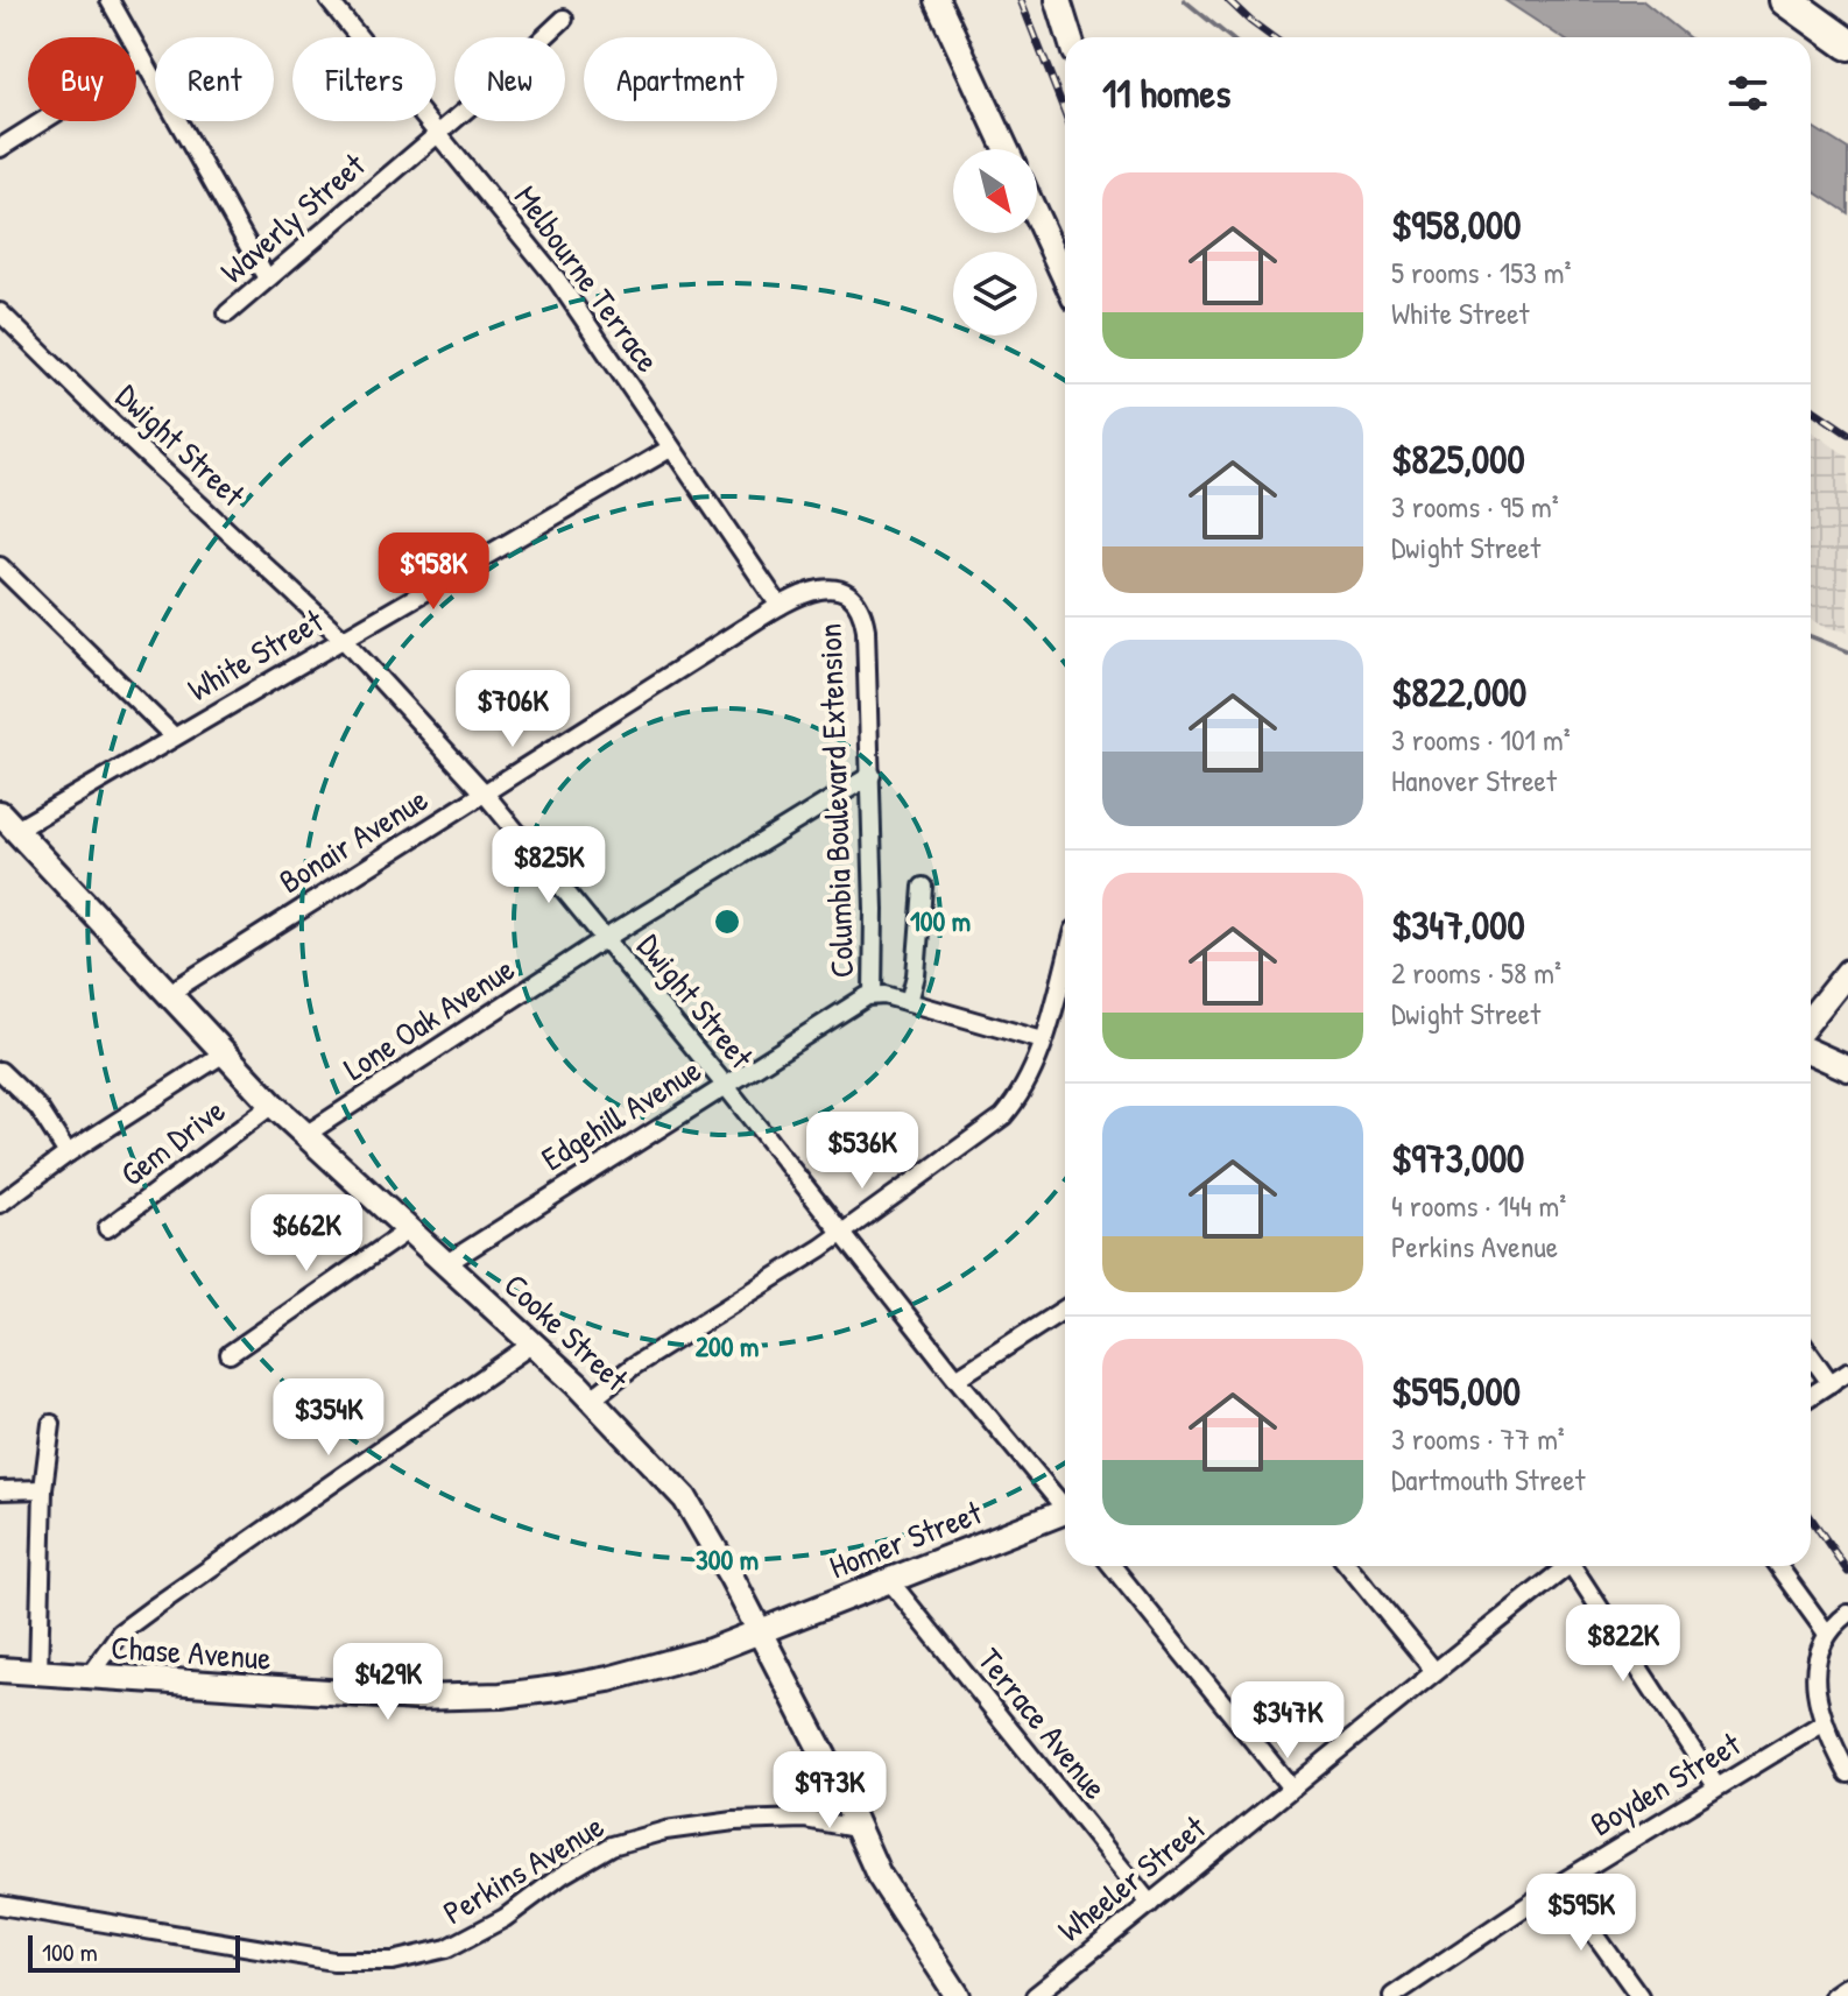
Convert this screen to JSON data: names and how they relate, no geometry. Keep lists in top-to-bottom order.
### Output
{
  "streets": {
    "main road": ["Cooke Street", "Homer Street", "Chase Avenue"],
    "street": [
      "Waverly Street",
      "Melbourne Terrace",
      "Dwight Street",
      "White Street",
      "Columbia Boulevard Extension",
      "Bonair Avenue",
      "Lone Oak Avenue",
      "Edgehill Avenue",
      "Gem Drive",
      "Terrace Avenue",
      "Boyden Street",
      "Perkins Avenue",
      "Wheeler Street"
    ]
  },
  "crossings": [
    ["Waverly Street", "Melbourne Terrace"],
    ["Melbourne Terrace", "White Street"],
    ["Melbourne Terrace", "Bonair Avenue"],
    ["Dwight Street", "White Street"],
    ["Dwight Street", "Bonair Avenue"],
    ["Dwight Street", "Lone Oak Avenue"],
    ["Dwight Street", "Edgehill Avenue"],
    ["White Street", "Cooke Street"],
    ["Columbia Boulevard Extension", "Bonair Avenue"],
    ["Columbia Boulevard Extension", "Lone Oak Avenue"],
    ["Columbia Boulevard Extension", "Edgehill Avenue"],
    ["Bonair Avenue", "Cooke Street"],
    ["Lone Oak Avenue", "Cooke Street"],
    ["Edgehill Avenue", "Cooke Street"],
    ["Gem Drive", "Cooke Street"],
    ["Cooke Street", "Homer Street"],
    ["Cooke Street", "Chase Avenue"],
    ["Cooke Street", "Perkins Avenue"],
    ["Homer Street", "Chase Avenue"],
    ["Homer Street", "Terrace Avenue"],
    ["Terrace Avenue", "Wheeler Street"]
  ],
  "scale_bar": "100 m",
  "north": "bottom right",
  "page": {
    "chip": [
      "Buy",
      "Rent",
      "Filters",
      "New",
      "Apartment"
    ],
    "heading": "11 homes",
    "list": [
      {
        "name": "$958,000",
        "note": "5 rooms · 153 m² · White Street"
      },
      {
        "name": "$825,000",
        "note": "3 rooms · 95 m² · Dwight Street"
      },
      {
        "name": "$822,000",
        "note": "3 rooms · 101 m² · Hanover Street"
      },
      {
        "name": "$347,000",
        "note": "2 rooms · 58 m² · Dwight Street"
      },
      {
        "name": "$973,000",
        "note": "4 rooms · 144 m² · Perkins Avenue"
      },
      {
        "name": "$595,000",
        "note": "3 rooms · 77 m² · Dartmouth Street"
      }
    ],
    "price": [
      "$958K",
      "$706K",
      "$825K",
      "$536K",
      "$662K",
      "$354K",
      "$822K",
      "$429K",
      "$347K",
      "$973K",
      "$595K"
    ],
    "scale": "100 m"
  },
  "rings": ["100 m", "200 m", "300 m"]
}
